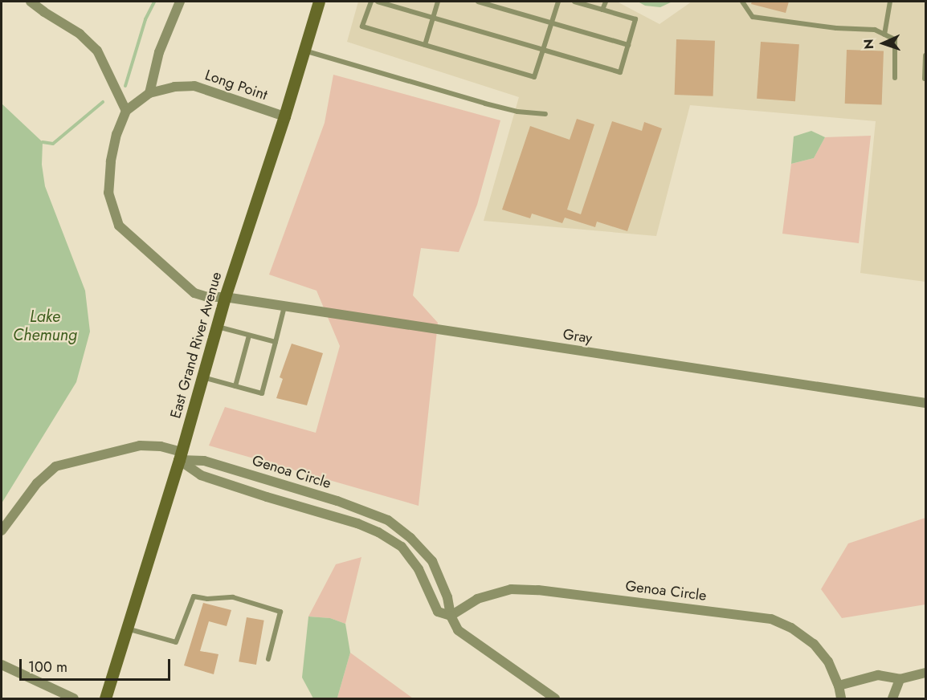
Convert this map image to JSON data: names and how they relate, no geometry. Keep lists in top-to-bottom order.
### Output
{
  "streets": {
    "main road": ["East Grand River Avenue"],
    "street": ["Long Point", "Gray", "Genoa Circle"]
  },
  "crossings": [
    ["Long Point", "East Grand River Avenue"],
    ["Gray", "East Grand River Avenue"],
    ["East Grand River Avenue", "Genoa Circle"]
  ],
  "water": ["Lake Chemung"],
  "scale_bar": "100 m",
  "north": "left"
}
